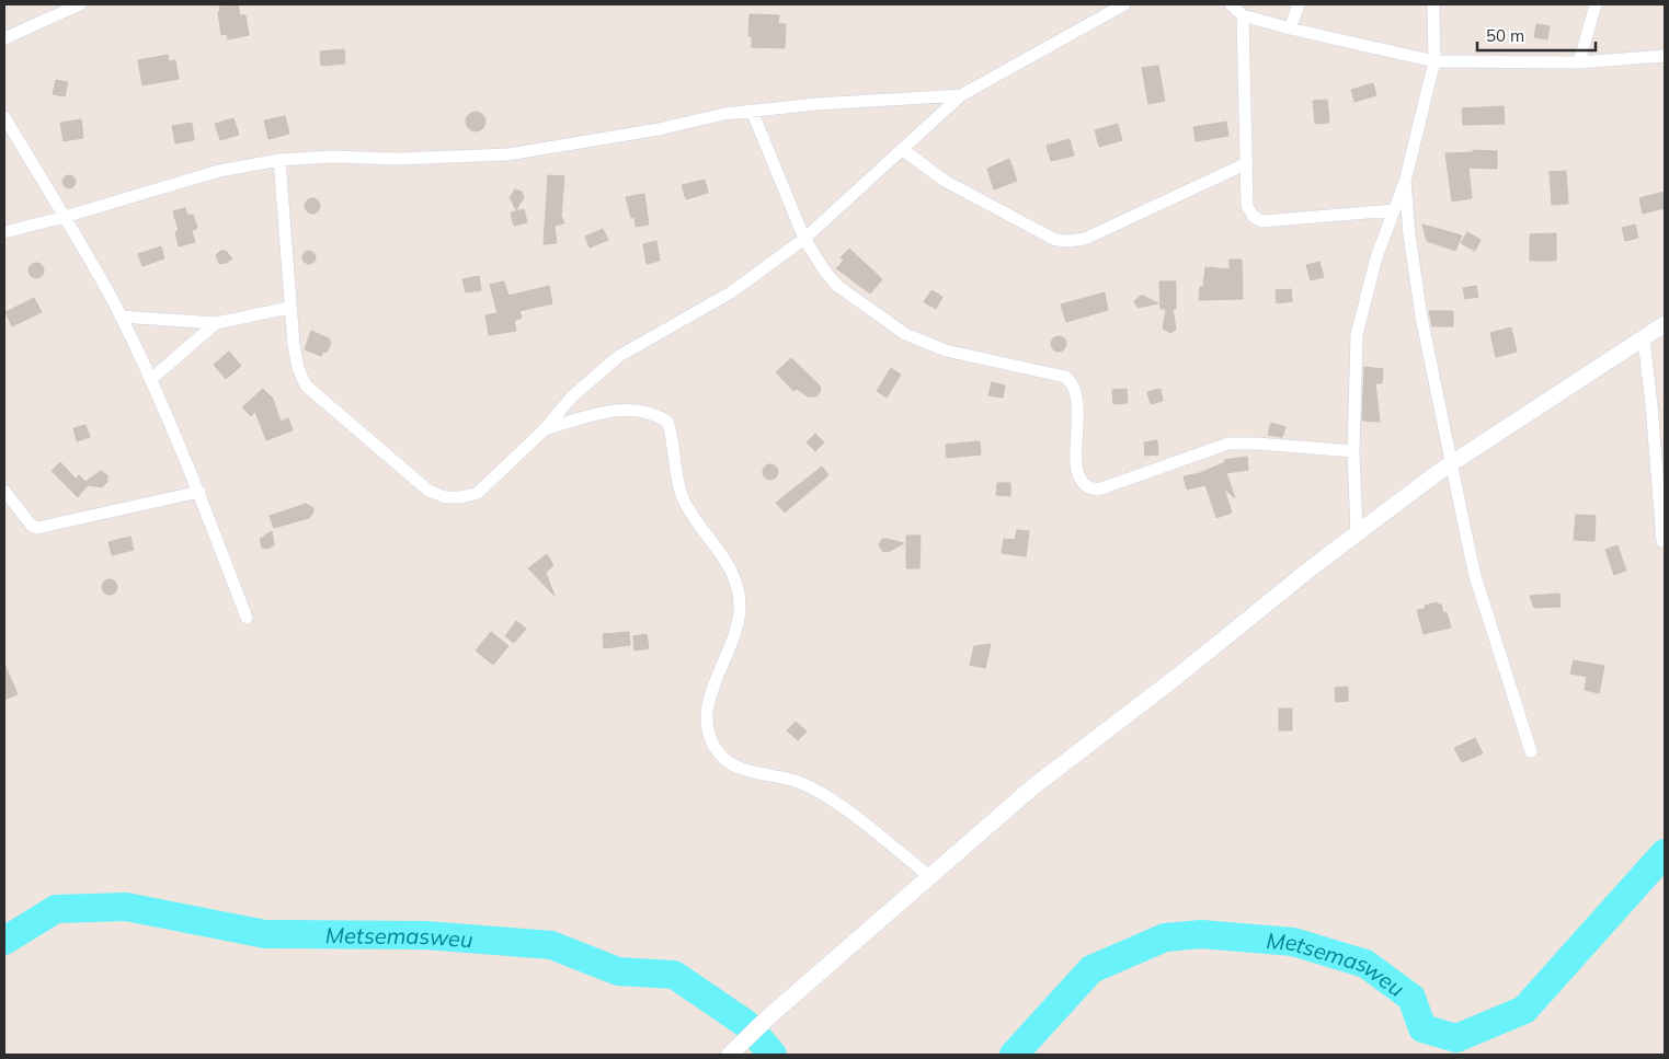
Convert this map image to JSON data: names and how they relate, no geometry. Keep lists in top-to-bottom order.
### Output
{
  "water": ["Metsemasweu"],
  "scale_bar": "50 m"
}
